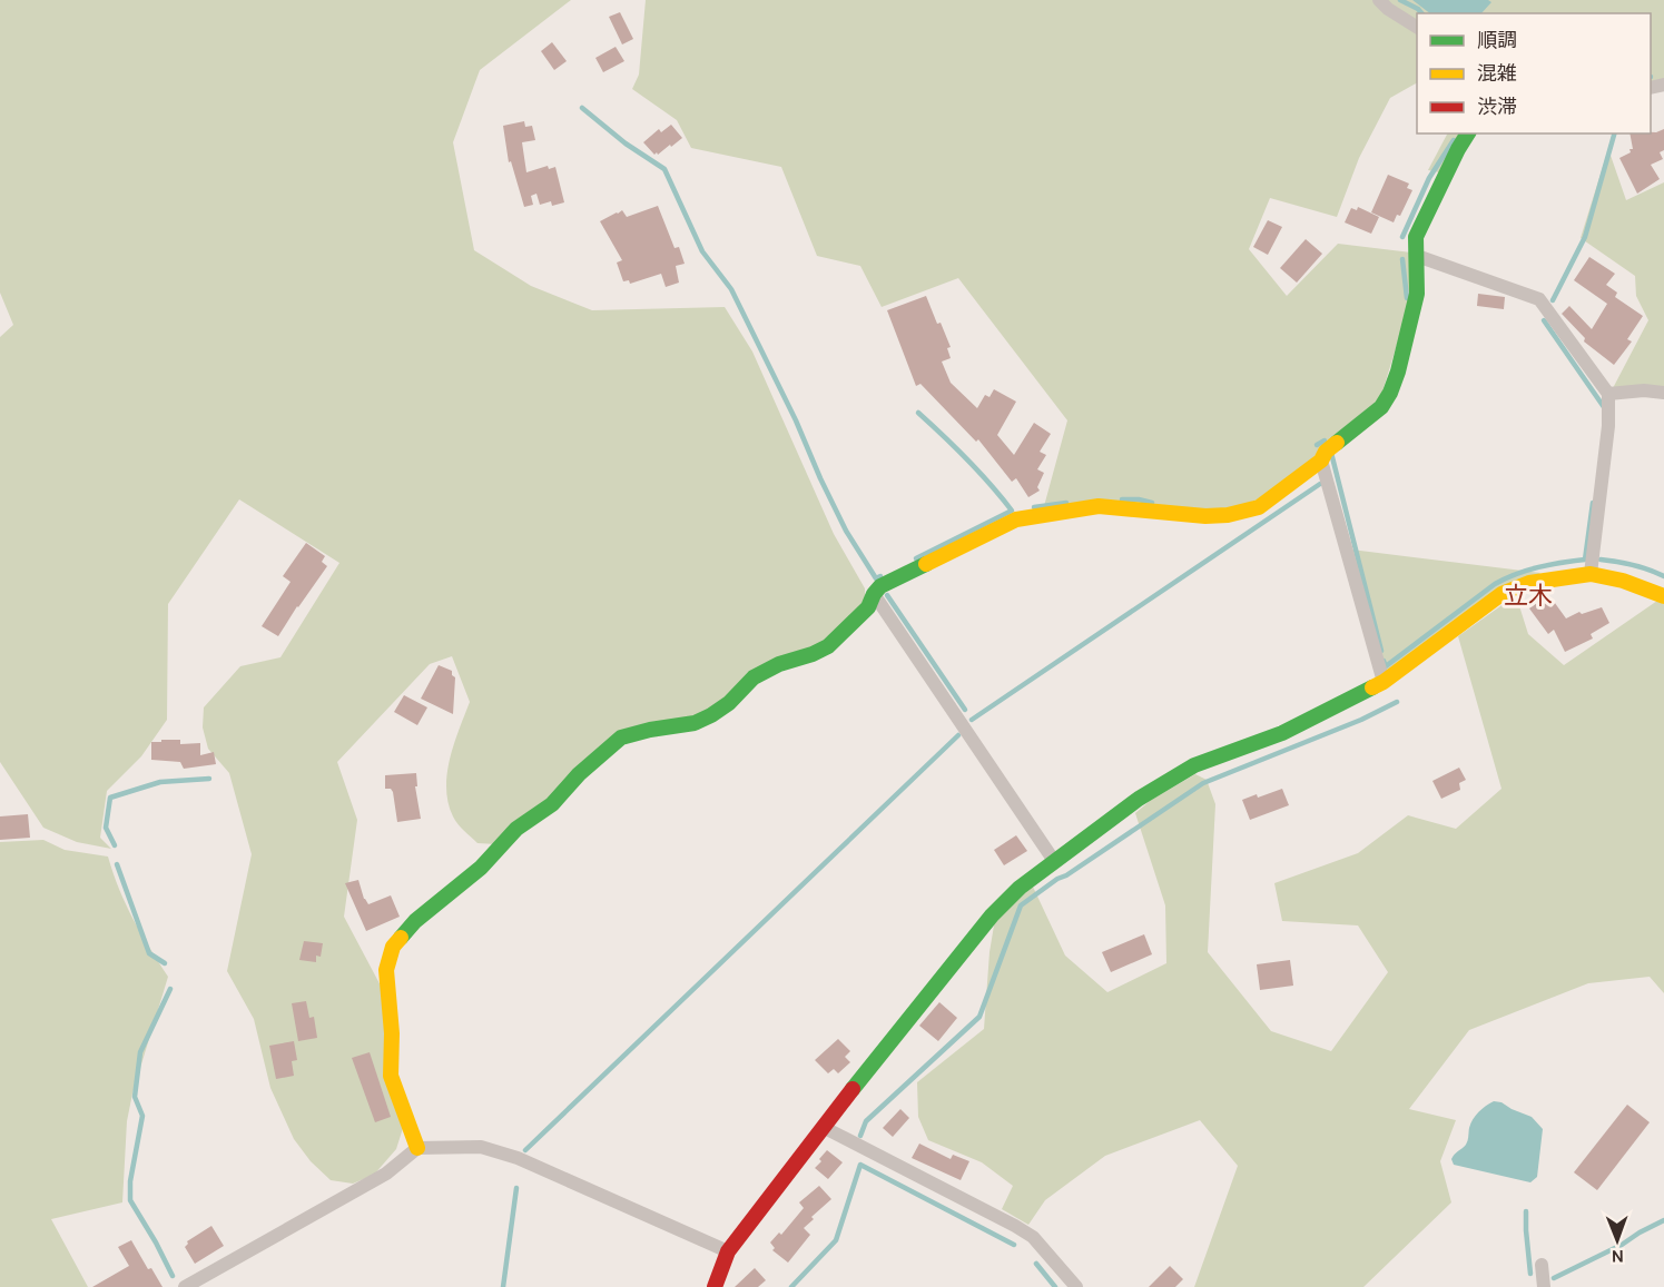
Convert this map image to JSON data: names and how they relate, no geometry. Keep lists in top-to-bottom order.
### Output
{
  "districts": ["立木"],
  "legend": ["順調", "混雑", "渋滞"],
  "north": "bottom"
}
